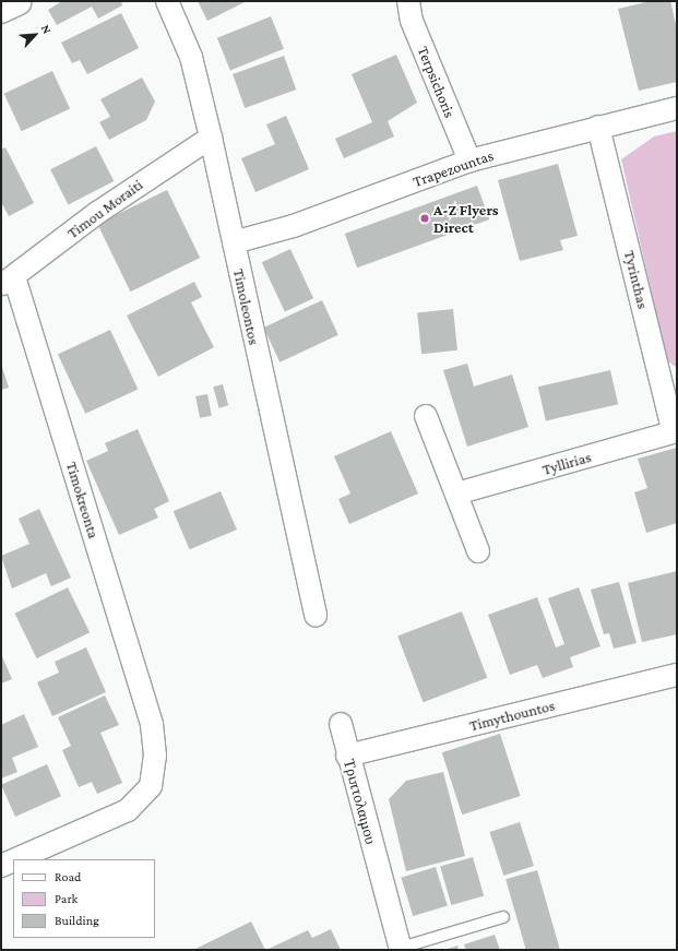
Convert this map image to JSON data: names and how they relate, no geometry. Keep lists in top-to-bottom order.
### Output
{
  "streets": {
    "street": [
      "Terpsichoris",
      "Trapezountas",
      "Timou Moraiti",
      "Tyrinthas",
      "Timoleontos",
      "Tyllirias",
      "Timokreonta",
      "Timythountos",
      "Τριπτολαιμου"
    ]
  },
  "crossings": [
    ["Terpsichoris", "Trapezountas"],
    ["Trapezountas", "Tyrinthas"],
    ["Trapezountas", "Timoleontos"],
    ["Timou Moraiti", "Timoleontos"],
    ["Timou Moraiti", "Timokreonta"],
    ["Tyrinthas", "Tyllirias"],
    ["Timythountos", "Τριπτολαιμου"]
  ],
  "places": ["A-Z Flyers Direct"],
  "legend": ["Road", "Park", "Building"],
  "north": "top right"
}
